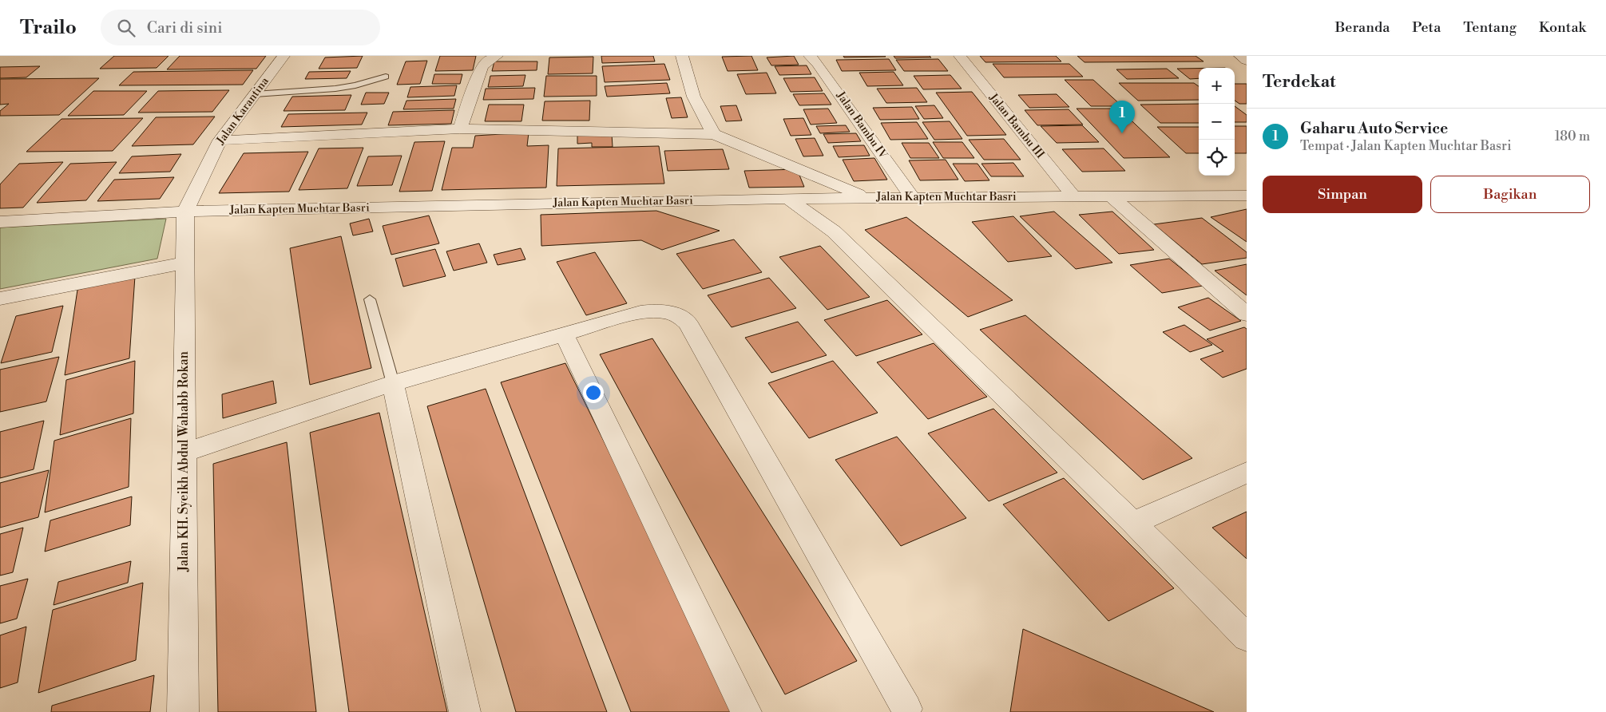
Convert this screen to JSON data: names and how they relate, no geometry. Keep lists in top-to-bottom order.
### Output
{
  "streets": {
    "street": [
      "Jalan Karantina",
      "Jalan Bambu IV",
      "Jalan Bambu III",
      "Jalan Kapten Muchtar Basri",
      "Jalan KH. Syeikh Abdul Wahabb Rokan"
    ]
  },
  "crossings": [
    ["Jalan Karantina", "Jalan Kapten Muchtar Basri"],
    ["Jalan Karantina", "Jalan KH. Syeikh Abdul Wahabb Rokan"],
    ["Jalan Bambu IV", "Jalan Kapten Muchtar Basri"],
    ["Jalan Bambu III", "Jalan Kapten Muchtar Basri"],
    ["Jalan Kapten Muchtar Basri", "Jalan KH. Syeikh Abdul Wahabb Rokan"]
  ],
  "page": {
    "header": "Trailo",
    "search": "Cari di sini",
    "nav": [
      "Beranda",
      "Peta",
      "Tentang",
      "Kontak"
    ],
    "heading": "Terdekat",
    "map_buttons": ["+", "−"],
    "pins": "1",
    "list": [
      {
        "mark": "1",
        "name": "Gaharu Auto Service",
        "note": "Tempat · Jalan Kapten Muchtar Basri",
        "value": "180 m"
      }
    ],
    "buttons": ["Simpan", "Bagikan"]
  }
}
